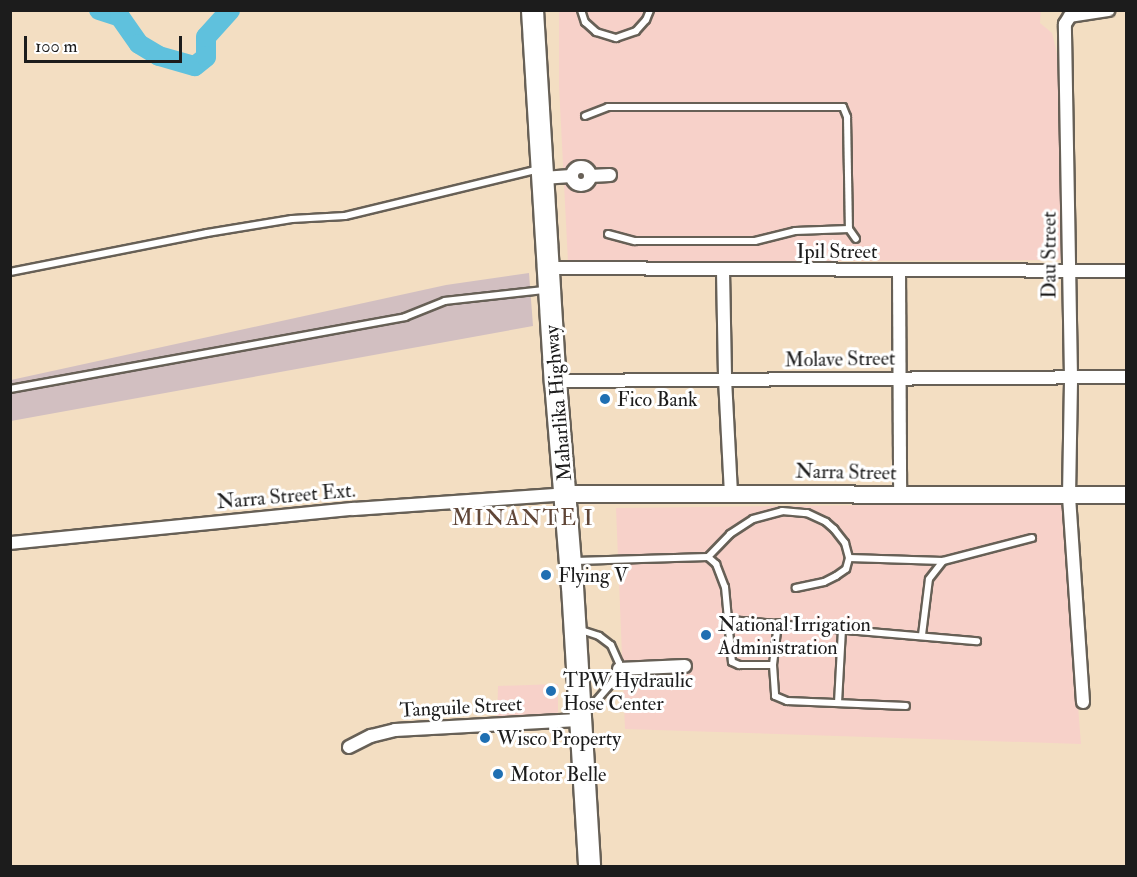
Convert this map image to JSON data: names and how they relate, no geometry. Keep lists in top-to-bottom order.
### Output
{
  "streets": {
    "highway": ["Maharlika Highway"],
    "street": [
      "Ipil Street",
      "Dau Street",
      "Molave Street",
      "Narra Street",
      "Narra Street Ext.",
      "Tanguile Street"
    ]
  },
  "crossings": [
    ["Ipil Street", "Dau Street"],
    ["Ipil Street", "Maharlika Highway"],
    ["Dau Street", "Molave Street"],
    ["Dau Street", "Narra Street"],
    ["Molave Street", "Maharlika Highway"],
    ["Maharlika Highway", "Narra Street"],
    ["Maharlika Highway", "Narra Street Ext."],
    ["Maharlika Highway", "Tanguile Street"],
    ["Narra Street", "Narra Street Ext."]
  ],
  "districts": ["MINANTE I"],
  "places": [
    "Fico Bank",
    "Flying V",
    "National Irrigation Administration",
    "TPW Hydraulic Hose Center",
    "Wisco Property",
    "Motor Belle"
  ],
  "scale_bar": "100 m"
}
